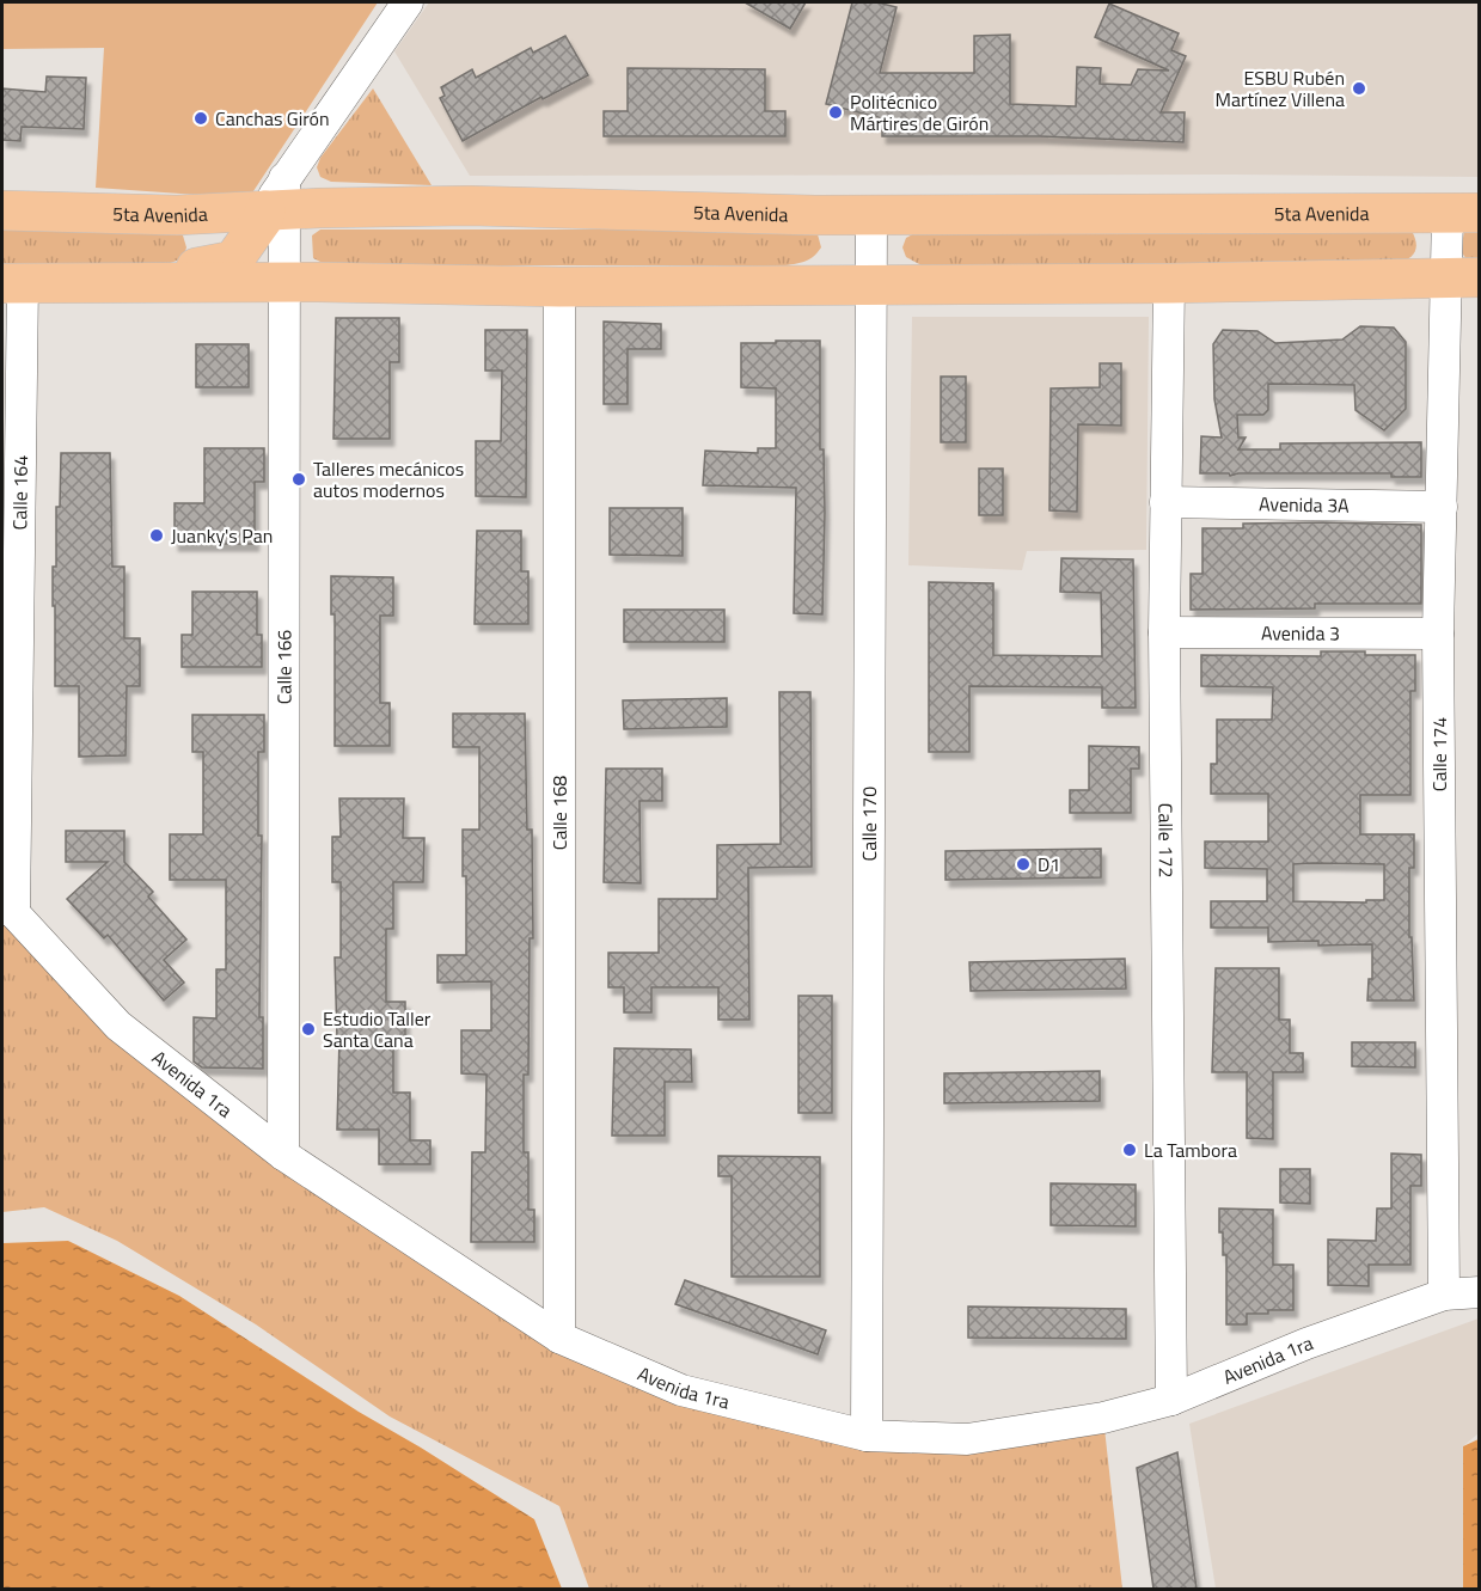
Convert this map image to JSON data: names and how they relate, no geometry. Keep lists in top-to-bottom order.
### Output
{
  "streets": {
    "highway": ["5ta Avenida"],
    "street": [
      "Calle 164",
      "Avenida 3A",
      "Avenida 3",
      "Calle 166",
      "Calle 174",
      "Calle 168",
      "Calle 170",
      "Calle 172",
      "Avenida 1ra"
    ]
  },
  "crossings": [
    ["5ta Avenida", "Calle 166"],
    ["5ta Avenida", "Calle 174"],
    ["5ta Avenida", "Calle 170"],
    ["Calle 164", "Avenida 1ra"],
    ["Avenida 3A", "Calle 174"],
    ["Avenida 3A", "Calle 172"],
    ["Avenida 3", "Calle 174"],
    ["Avenida 3", "Calle 172"],
    ["Calle 166", "Avenida 1ra"],
    ["Calle 174", "Avenida 1ra"],
    ["Calle 168", "Avenida 1ra"],
    ["Calle 170", "Avenida 1ra"],
    ["Calle 172", "Avenida 1ra"]
  ],
  "places": [
    "ESBU Rubén Martínez Villena",
    "Politécnico Mártires de Girón",
    "Canchas Girón",
    "Talleres mecánicos autos modernos",
    "Juanky's Pan",
    "D1",
    "Estudio Taller Santa Cana",
    "La Tambora"
  ]
}
